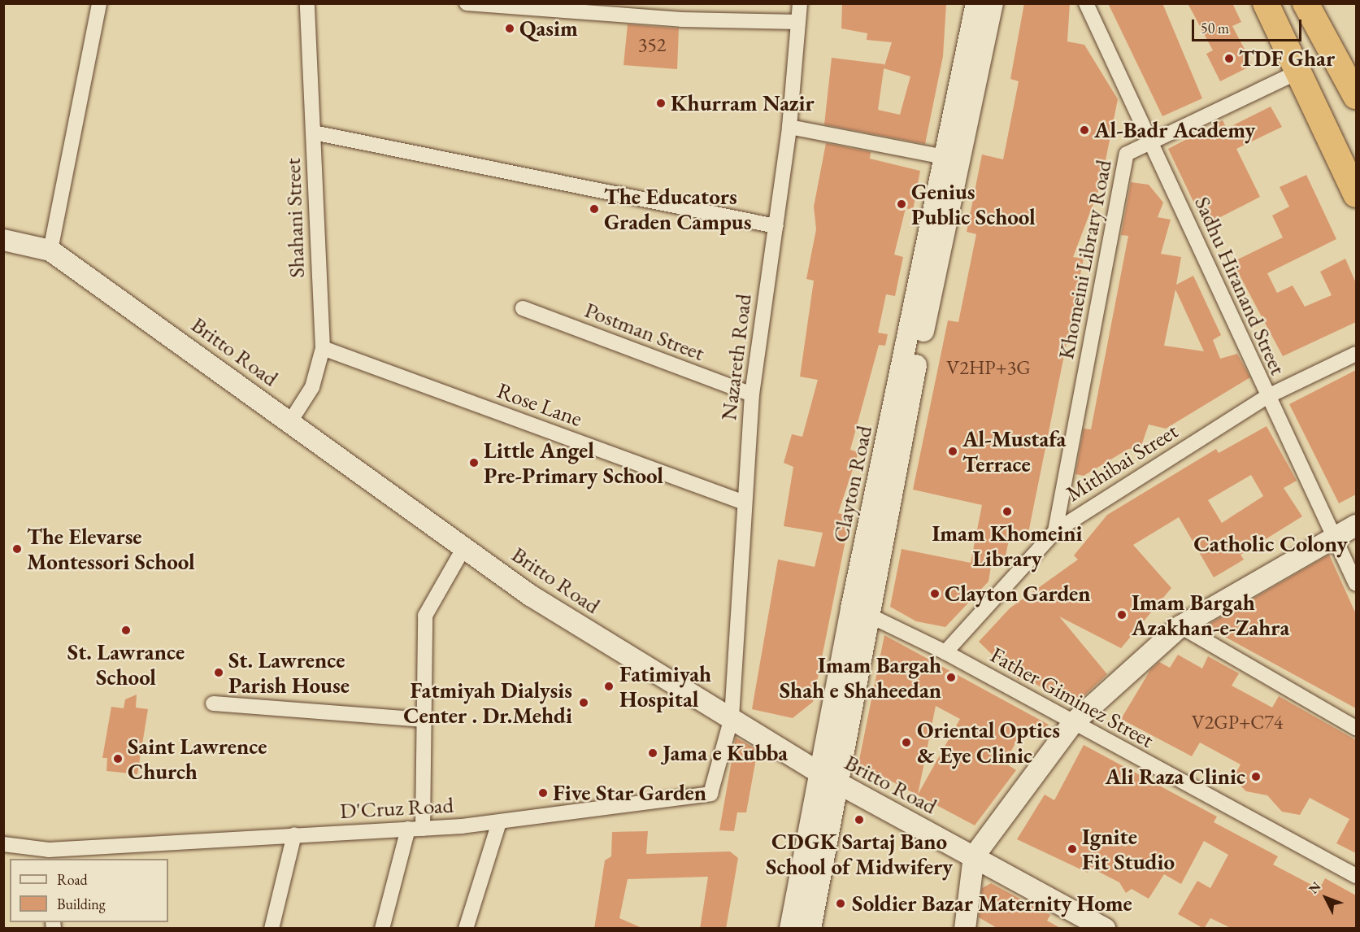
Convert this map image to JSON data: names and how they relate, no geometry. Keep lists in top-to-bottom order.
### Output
{
  "streets": {
    "main road": ["Britto Road", "Clayton Road"],
    "street": [
      "Shahani Street",
      "Khomeini Library Road",
      "Sadhu Hiranand Street",
      "Postman Street",
      "Nazareth Road",
      "Rose Lane",
      "Mithibai Street",
      "Father Giminez Street",
      "D'Cruz Road"
    ]
  },
  "crossings": [
    ["Shahani Street", "Britto Road"],
    ["Shahani Street", "Rose Lane"],
    ["Khomeini Library Road", "Sadhu Hiranand Street"],
    ["Khomeini Library Road", "Mithibai Street"],
    ["Sadhu Hiranand Street", "Mithibai Street"],
    ["Postman Street", "Nazareth Road"],
    ["Britto Road", "Nazareth Road"],
    ["Britto Road", "Clayton Road"],
    ["Britto Road", "D'Cruz Road"],
    ["Nazareth Road", "Rose Lane"],
    ["Nazareth Road", "D'Cruz Road"],
    ["Mithibai Street", "Father Giminez Street"],
    ["Clayton Road", "Father Giminez Street"]
  ],
  "districts": ["Catholic Colony"],
  "places": [
    "Qasim",
    "TDF Ghar",
    "Khurram Nazir",
    "Al-Badr Academy",
    "Genius Public School",
    "The Educators Graden Campus",
    "Al-Mustafa Terrace",
    "Little Angel Pre-Primary School",
    "Imam Khomeini Library",
    "The Elevarse Montessori School",
    "Clayton Garden",
    "Imam Bargah Azakhan-e-Zahra",
    "St. Lawrance School",
    "St. Lawrence Parish House",
    "Imam Bargah Shah e Shaheedan",
    "Fatimiyah Hospital",
    "Fatmiyah Dialysis Center . Dr.Mehdi",
    "Oriental Optics & Eye Clinic",
    "Jama e Kubba",
    "Saint Lawrence Church",
    "Ali Raza Clinic",
    "Five Star Garden",
    "CDGK Sartaj Bano School of Midwifery",
    "Ignite Fit Studio",
    "Soldier Bazar Maternity Home"
  ],
  "house_numbers": ["352", "V2HP+3G", "V2GP+C74"],
  "legend": ["Road", "Building"],
  "scale_bar": "50 m",
  "north": "top left"
}
